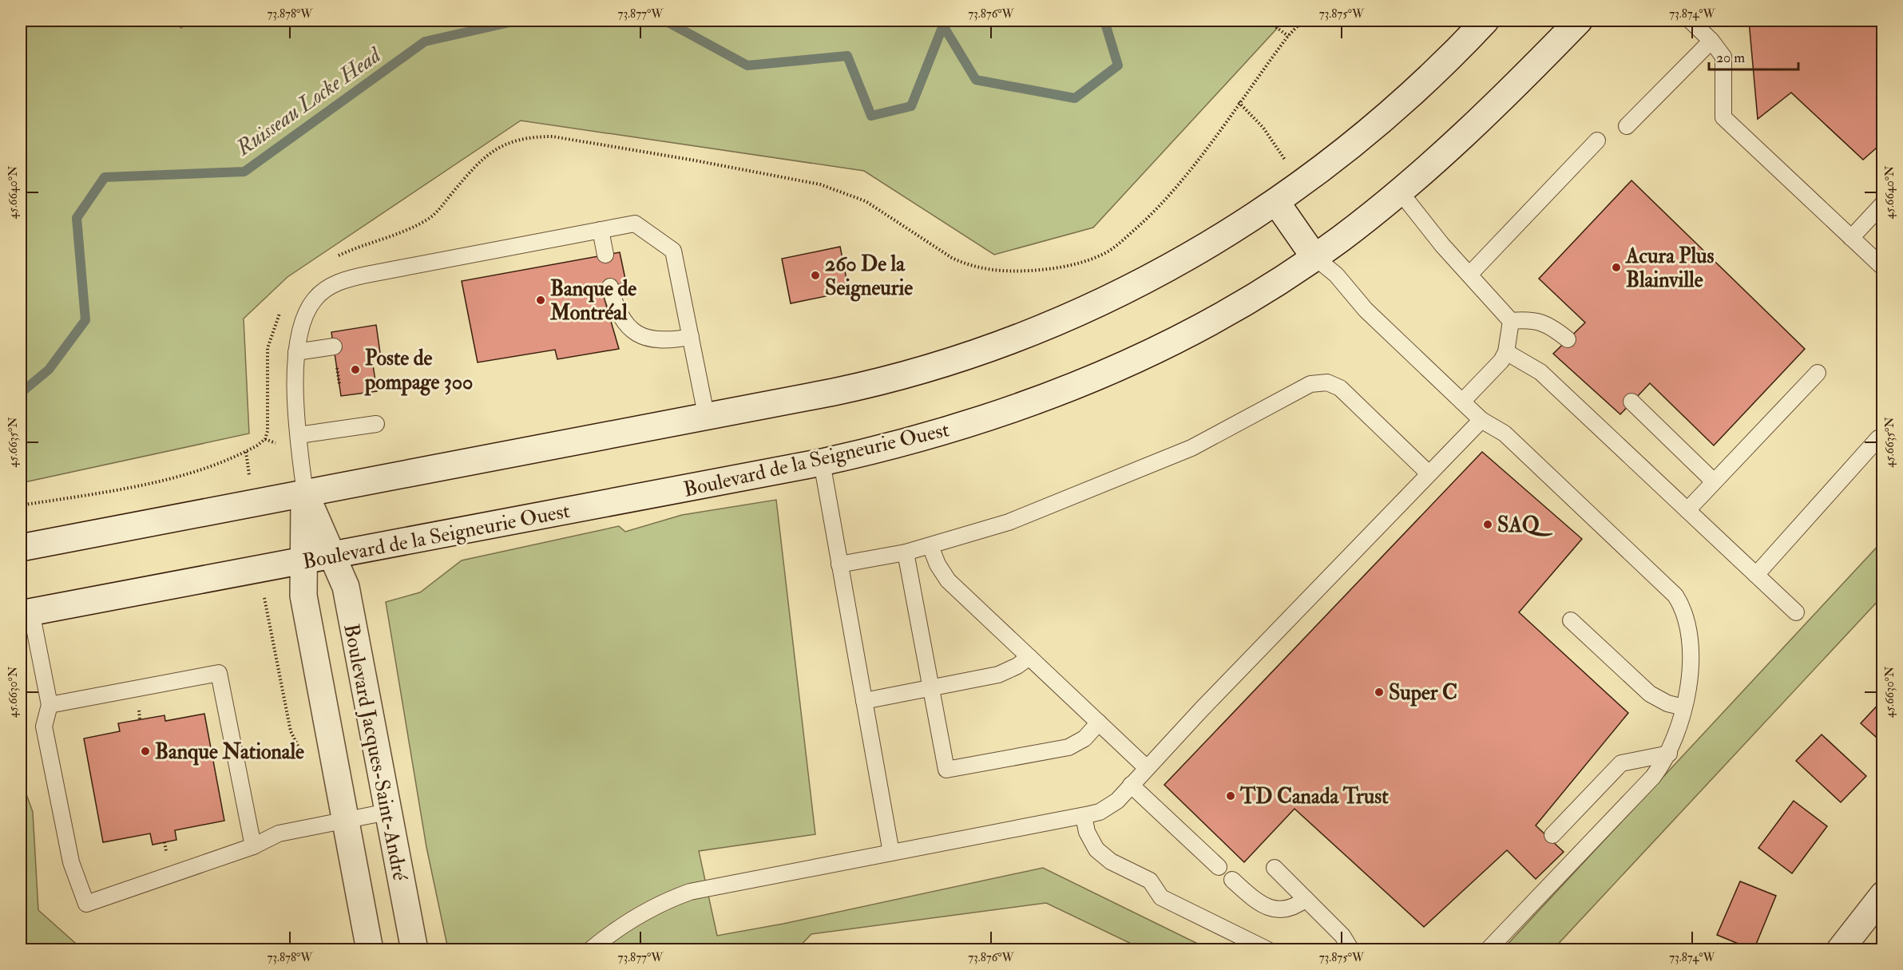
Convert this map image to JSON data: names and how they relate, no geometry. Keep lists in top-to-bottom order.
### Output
{
  "streets": {
    "main road": ["Boulevard de la Seigneurie Ouest", "Boulevard Jacques-Saint-André"]
  },
  "crossings": [
    ["Boulevard de la Seigneurie Ouest", "Boulevard Jacques-Saint-André"]
  ],
  "water": ["Ruisseau Locke Head"],
  "places": [
    "Acura Plus Blainville",
    "260 De la Seigneurie",
    "Banque de Montréal",
    "Poste de pompage 300",
    "SAQ",
    "Super C",
    "Banque Nationale",
    "TD Canada Trust"
  ],
  "scale_bar": "20 m",
  "coordinates": [
    "73.878°W",
    "73.877°W",
    "73.876°W",
    "73.875°W",
    "73.874°W",
    "45.6640°N",
    "45.6635°N",
    "45.6630°N"
  ]
}
